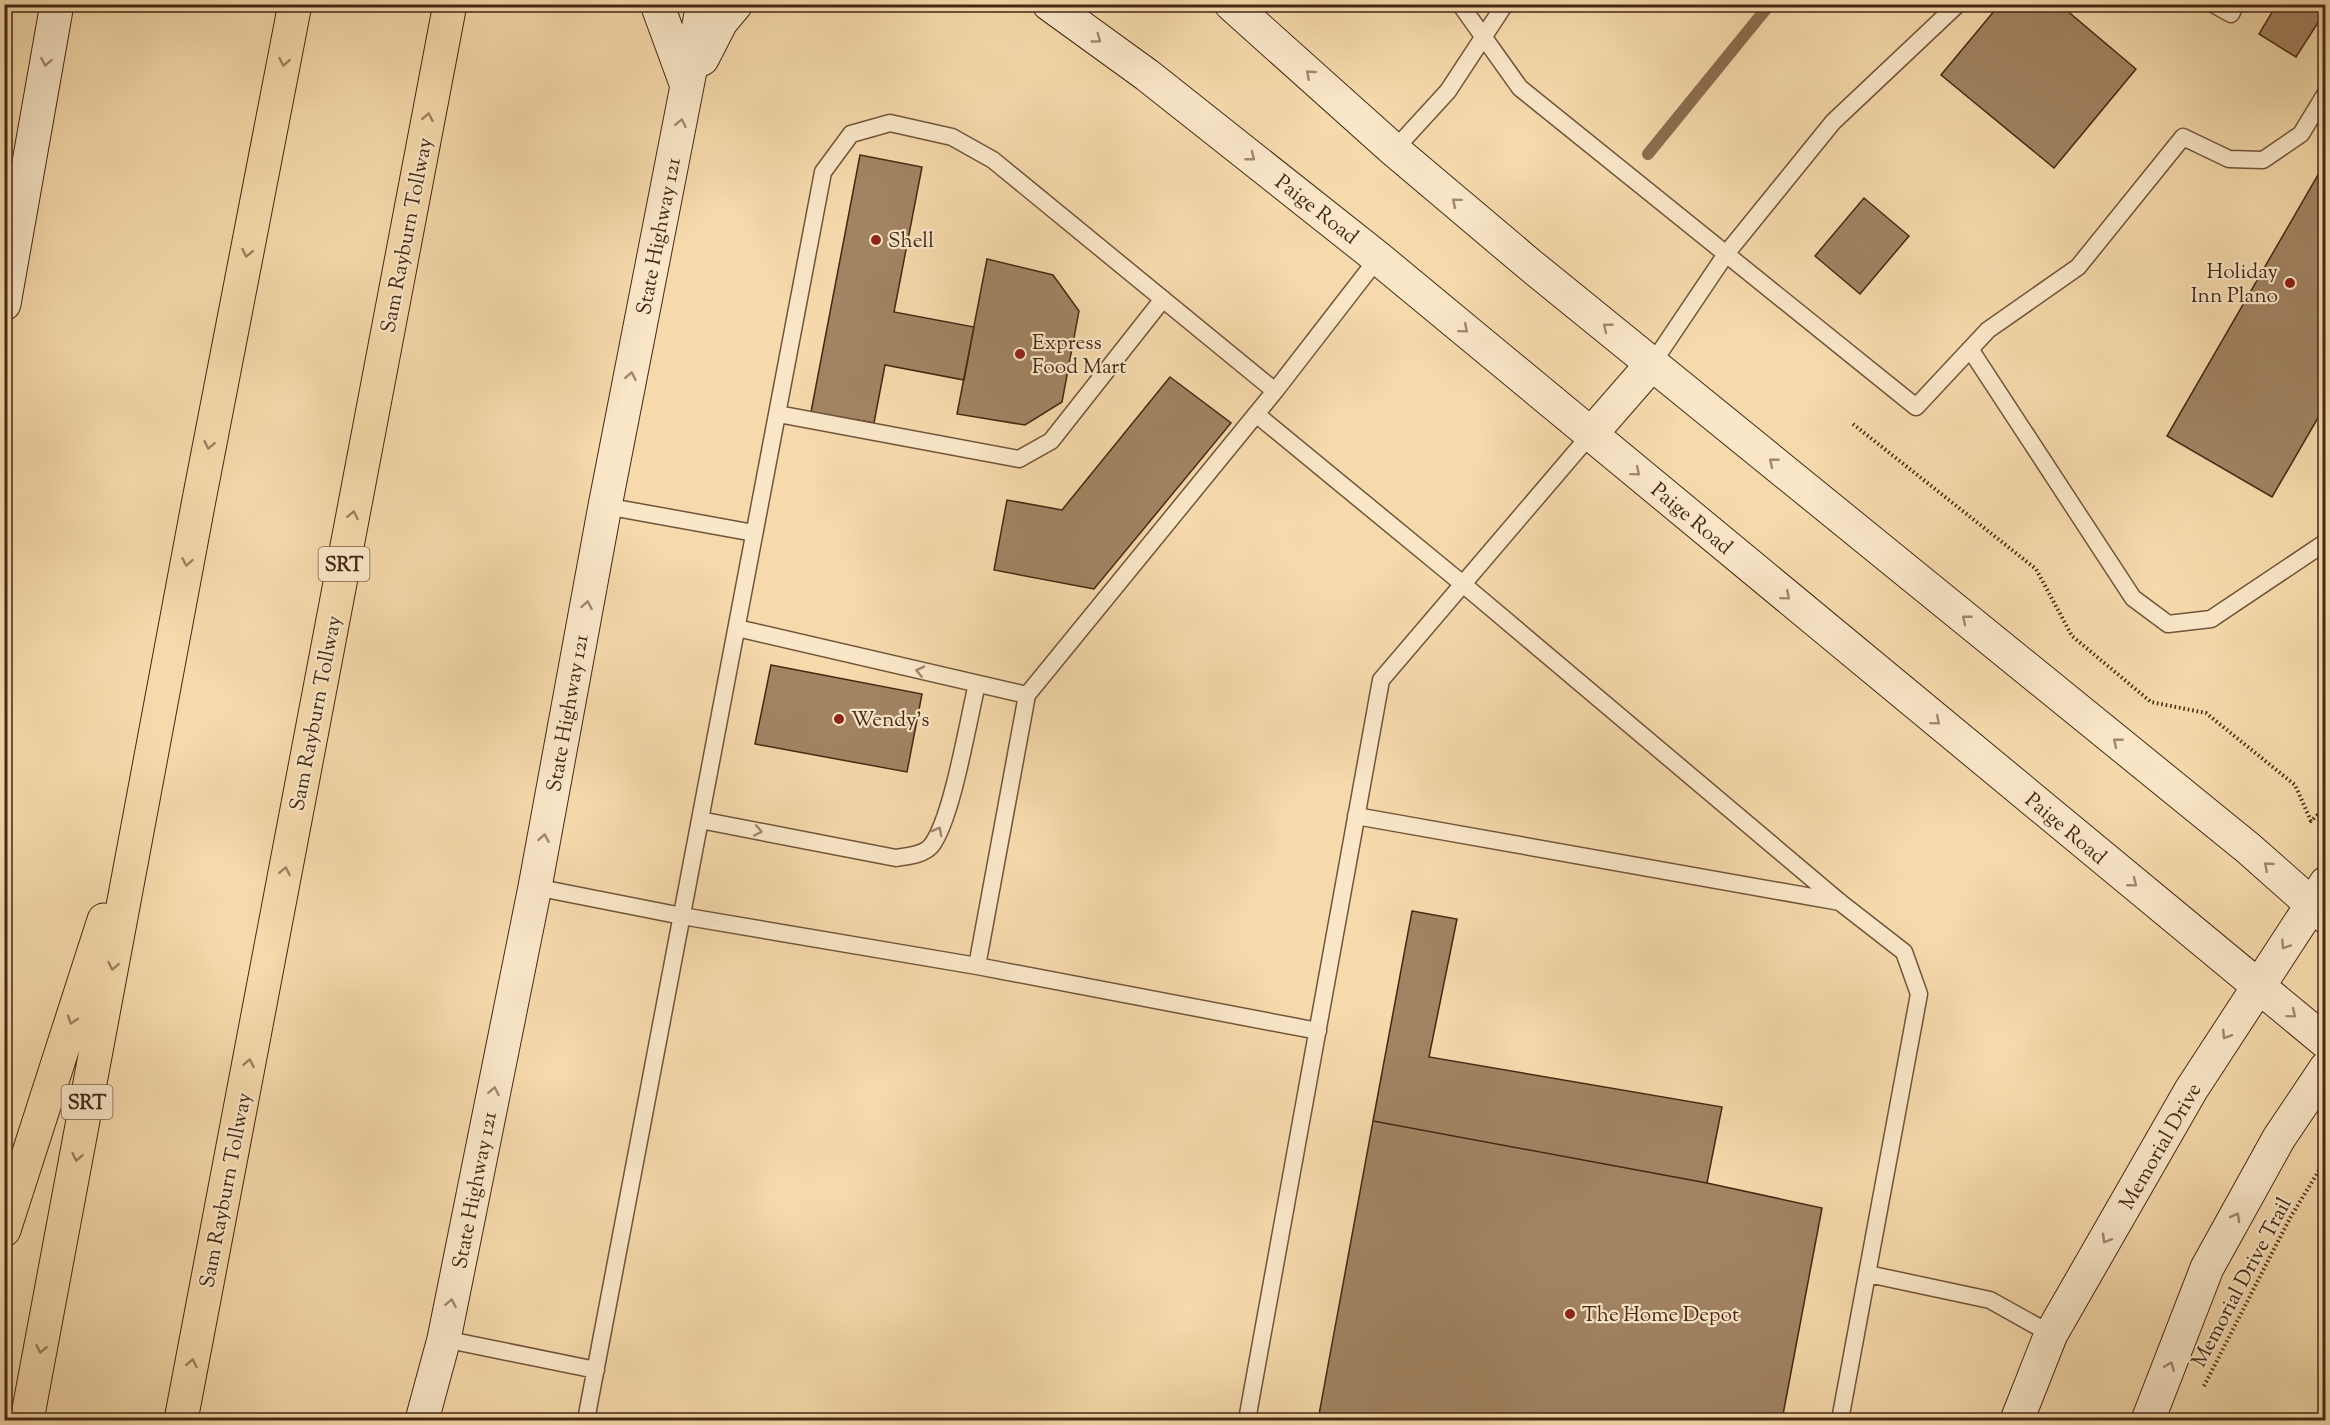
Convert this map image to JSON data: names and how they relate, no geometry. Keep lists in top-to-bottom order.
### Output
{
  "streets": {
    "highway": ["Sam Rayburn Tollway", "SRT"],
    "main road": ["Paige Road", "State Highway 121", "Memorial Drive"],
    "path": ["Memorial Drive Trail"]
  },
  "crossings": [
    ["Paige Road", "Memorial Drive"]
  ],
  "one_way": ["State Highway 121"],
  "places": [
    "Shell",
    "Holiday Inn Plano",
    "Express Food Mart",
    "Wendy's",
    "The Home Depot"
  ]
}
